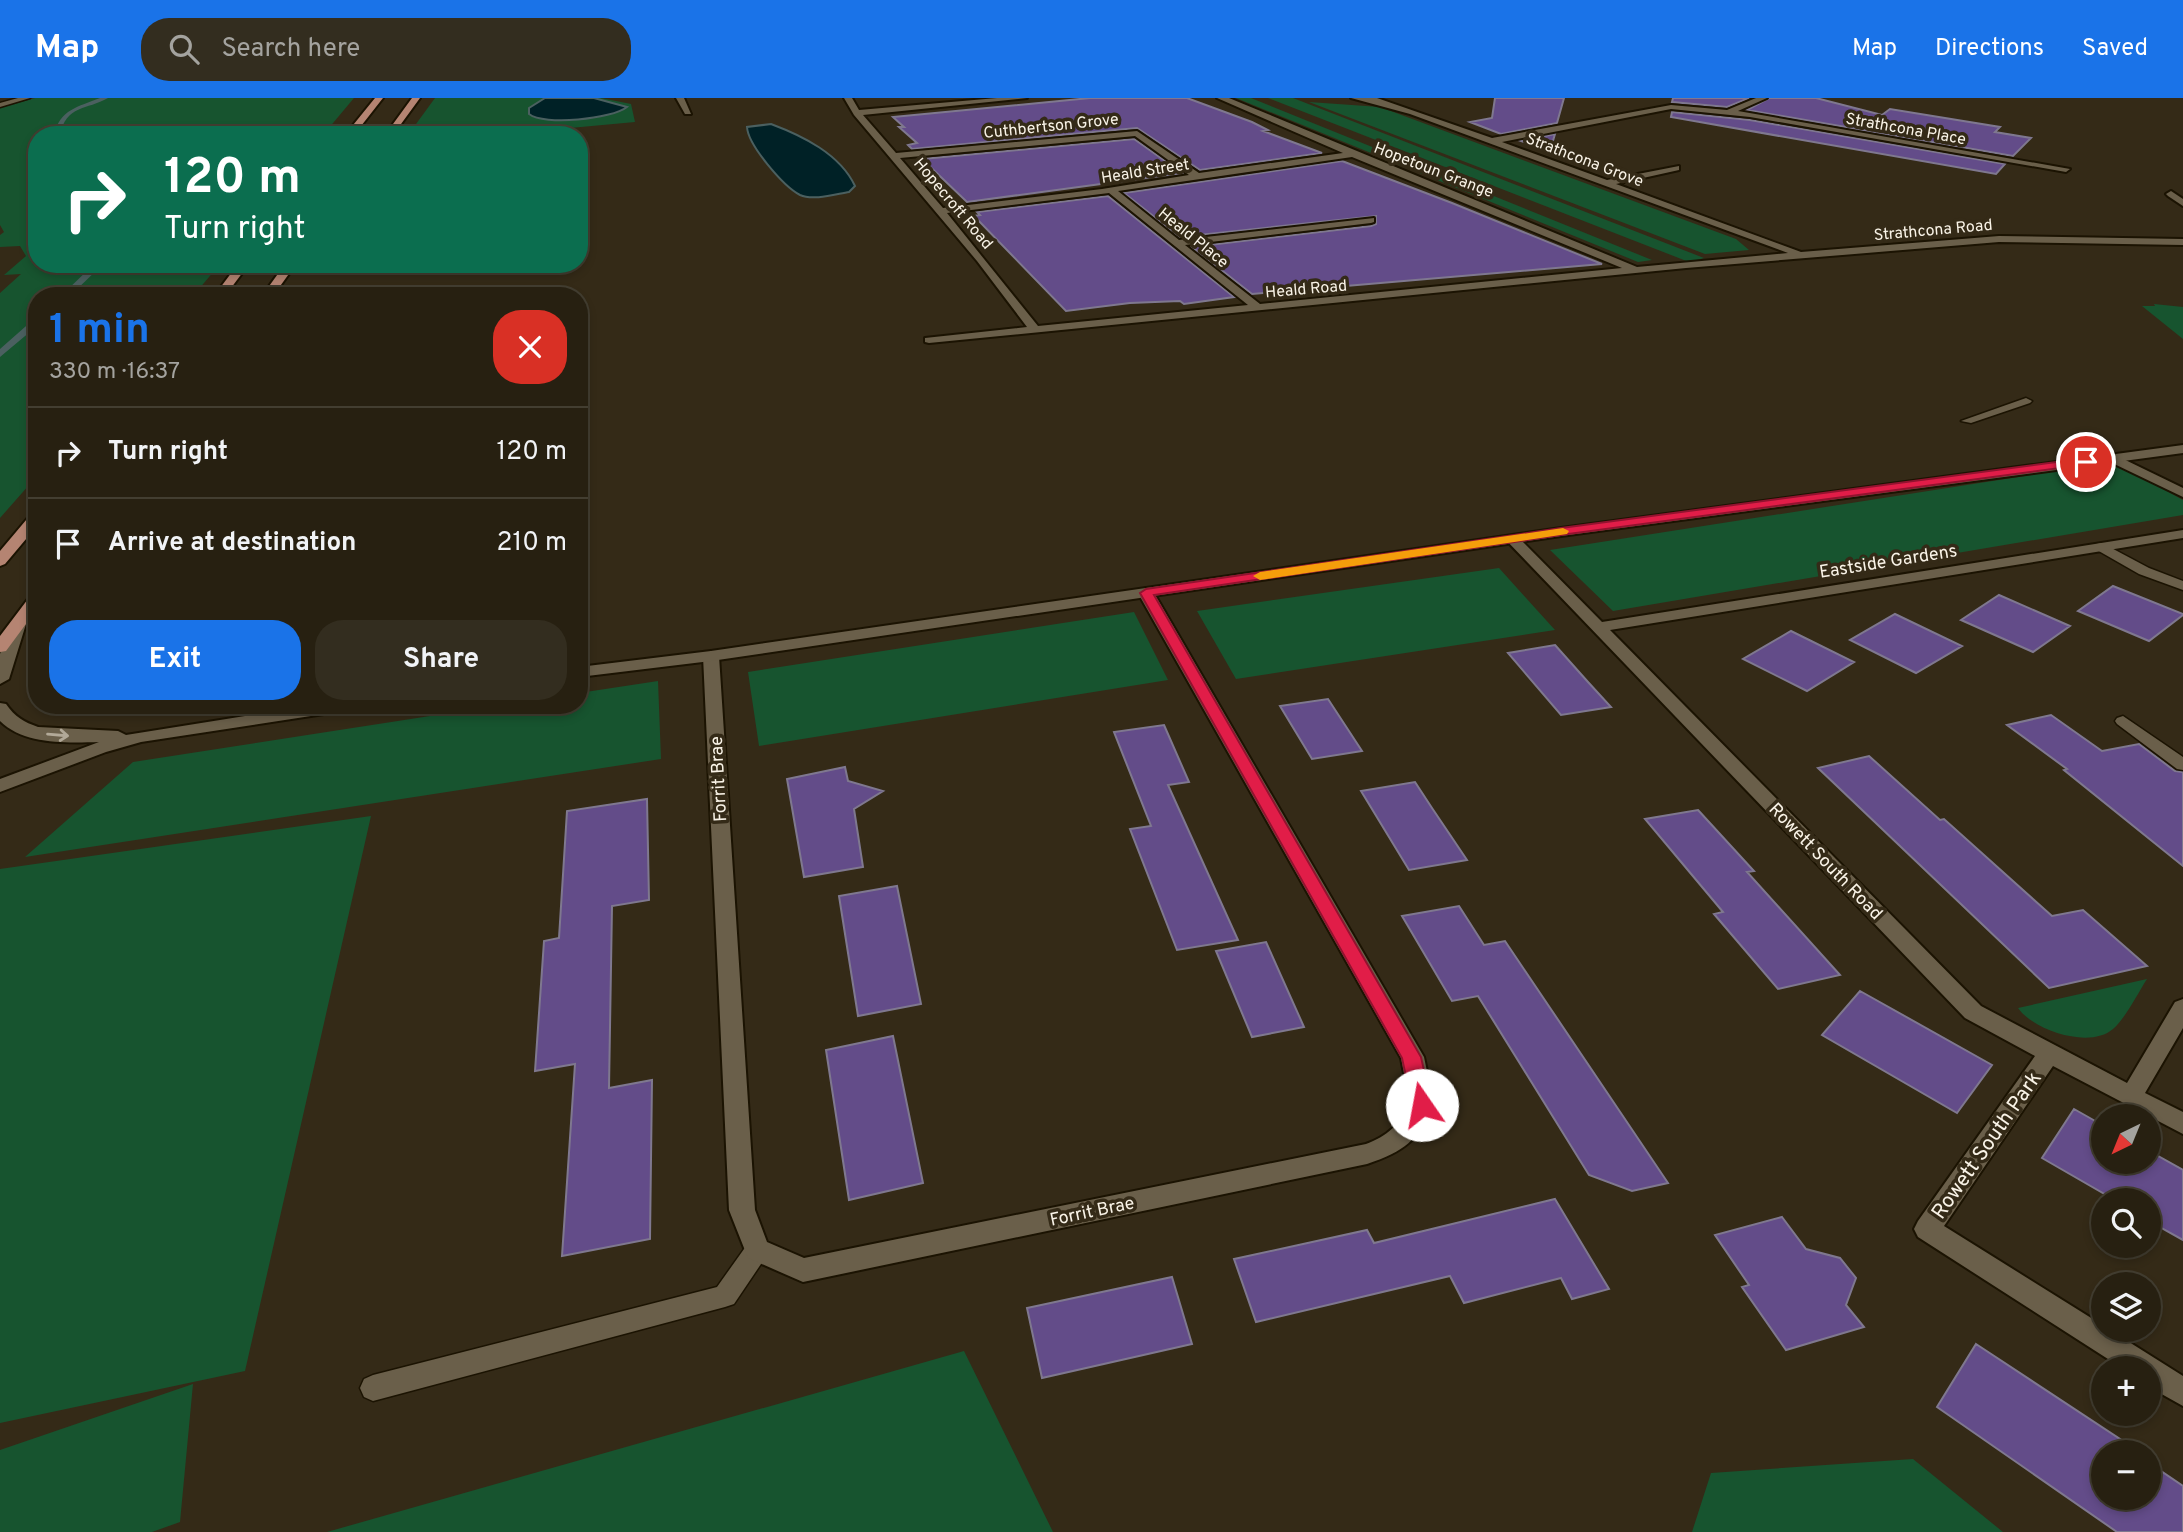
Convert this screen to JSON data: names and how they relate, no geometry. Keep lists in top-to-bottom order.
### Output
{
  "streets": {
    "street": [
      "Cuthbertson Grove",
      "Strathcona Place",
      "Strathcona Grove",
      "Hopetoun Grange",
      "Heald Street",
      "Hopecroft Road",
      "Strathcona Road",
      "Heald Place",
      "Heald Road",
      "Eastside Gardens",
      "Forrit Brae",
      "Rowett South Road",
      "Rowett South Park"
    ]
  },
  "crossings": [
    ["Cuthbertson Grove", "Heald Street"],
    ["Cuthbertson Grove", "Hopecroft Road"],
    ["Strathcona Place", "Strathcona Grove"],
    ["Strathcona Grove", "Strathcona Road"],
    ["Hopetoun Grange", "Heald Street"],
    ["Hopetoun Grange", "Heald Road"],
    ["Heald Street", "Hopecroft Road"],
    ["Heald Street", "Heald Place"],
    ["Hopecroft Road", "Heald Road"],
    ["Strathcona Road", "Heald Road"],
    ["Heald Place", "Heald Road"],
    ["Eastside Gardens", "Rowett South Road"],
    ["Rowett South Road", "Rowett South Park"]
  ],
  "north": "bottom left",
  "page": {
    "header": "Map",
    "search": "Search here",
    "nav": ["Map", "Directions", "Saved"],
    "turn": ["120 m", "Turn right"],
    "heading": ["1 min", "330 m · 16:37"],
    "list": [
      {
        "name": "Turn right",
        "value": "120 m"
      },
      {
        "name": "Arrive at destination",
        "value": "210 m"
      }
    ],
    "buttons": ["Exit", "Share"],
    "map_buttons": ["+", "−"]
  }
}
